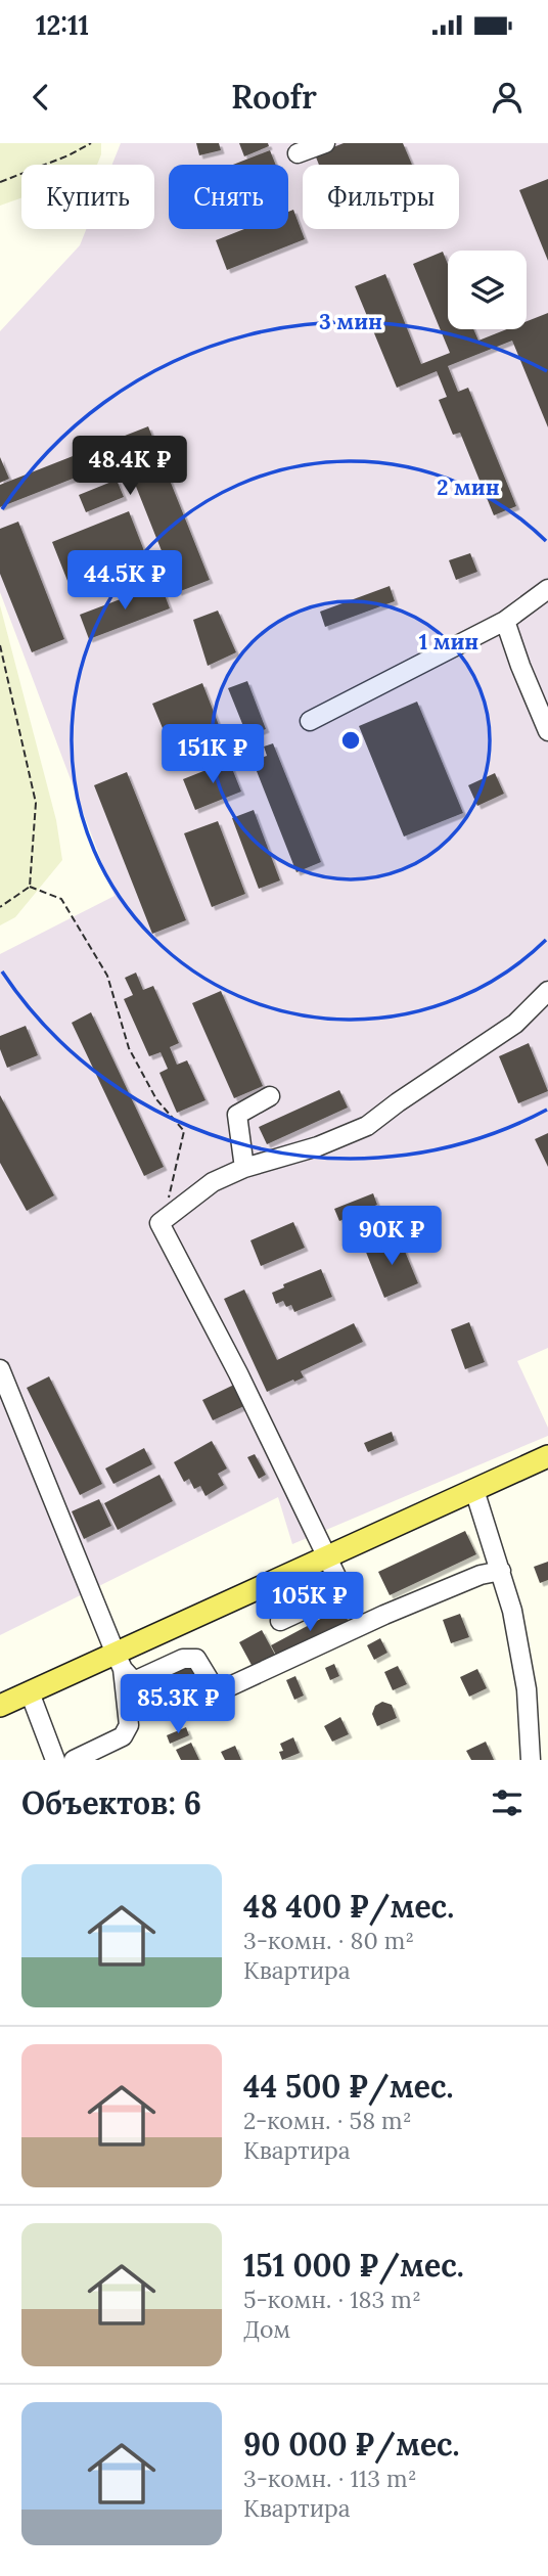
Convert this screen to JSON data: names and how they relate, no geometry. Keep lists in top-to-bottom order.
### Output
{
  "page": {
    "status": "12:11",
    "header": "Roofr",
    "chip": ["Купить", "Снять", "Фильтры"],
    "price": [
      "48.4K ₽",
      "44.5K ₽",
      "151K ₽",
      "90K ₽",
      "105K ₽",
      "85.3K ₽"
    ],
    "heading": "Объектов: 6",
    "list": [
      {
        "name": "48 400 ₽/мес.",
        "note": "3-комн. · 80 m² · Квартира"
      },
      {
        "name": "44 500 ₽/мес.",
        "note": "2-комн. · 58 m² · Квартира"
      },
      {
        "name": "151 000 ₽/мес.",
        "note": "5-комн. · 183 m² · Дом"
      },
      {
        "name": "90 000 ₽/мес.",
        "note": "3-комн. · 113 m² · Квартира"
      }
    ]
  },
  "rings": ["3 мин", "2 мин", "1 мин"]
}
